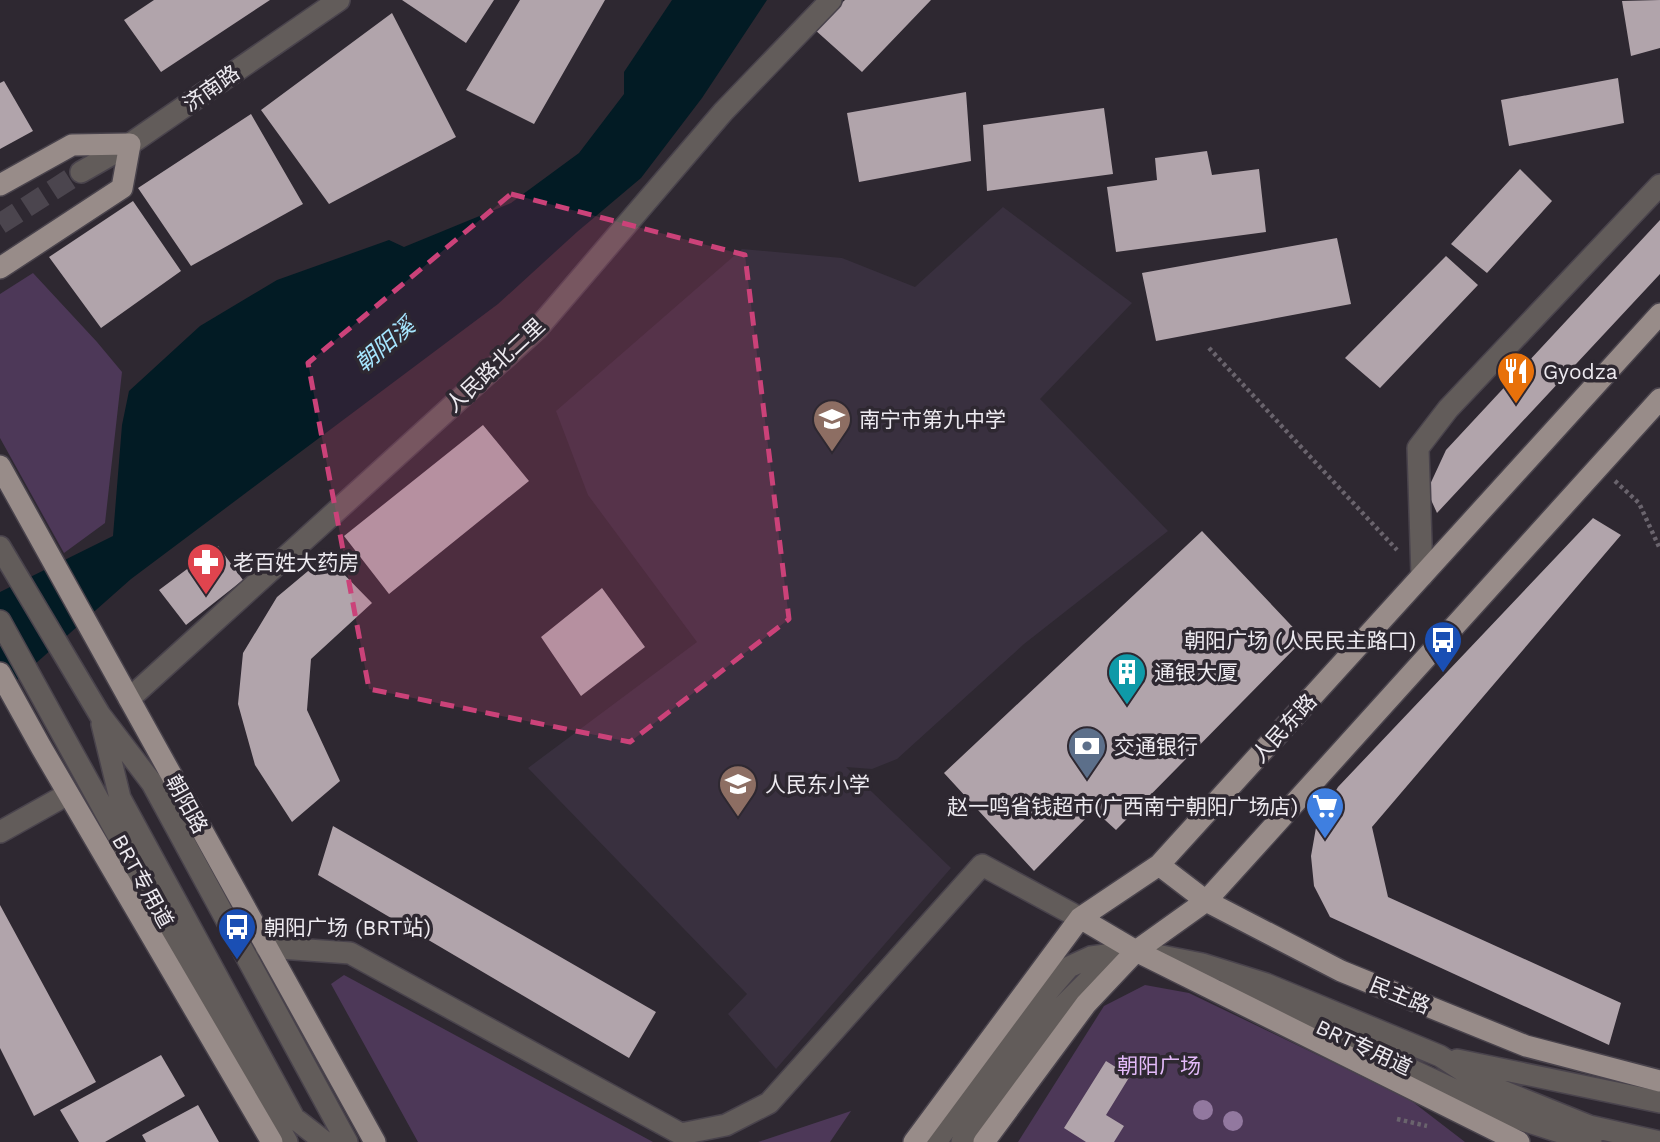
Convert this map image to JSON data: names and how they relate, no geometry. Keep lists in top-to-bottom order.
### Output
{
  "streets": {
    "main road": ["人民东路", "朝阳路", "民主路"],
    "street": ["济南路", "人民路北二里", "BRT专用道"]
  },
  "crossings": [
    ["人民路北二里", "朝阳路"],
    ["人民东路", "民主路"]
  ],
  "water": ["朝阳溪"],
  "parks": ["朝阳广场"],
  "places": {
    "restaurant": ["Gyodza"],
    "school or university": ["南宁市第九中学", "人民东小学"],
    "pharmacy": ["老百姓大药房"],
    "bus stop": ["朝阳广场 (人民民主路口)", "朝阳广场 (BRT站)"],
    "building": ["通银大厦"],
    "bank": ["交通银行"],
    "supermarket": ["赵一鸣省钱超市(广西南宁朝阳广场店)"]
  }
}
